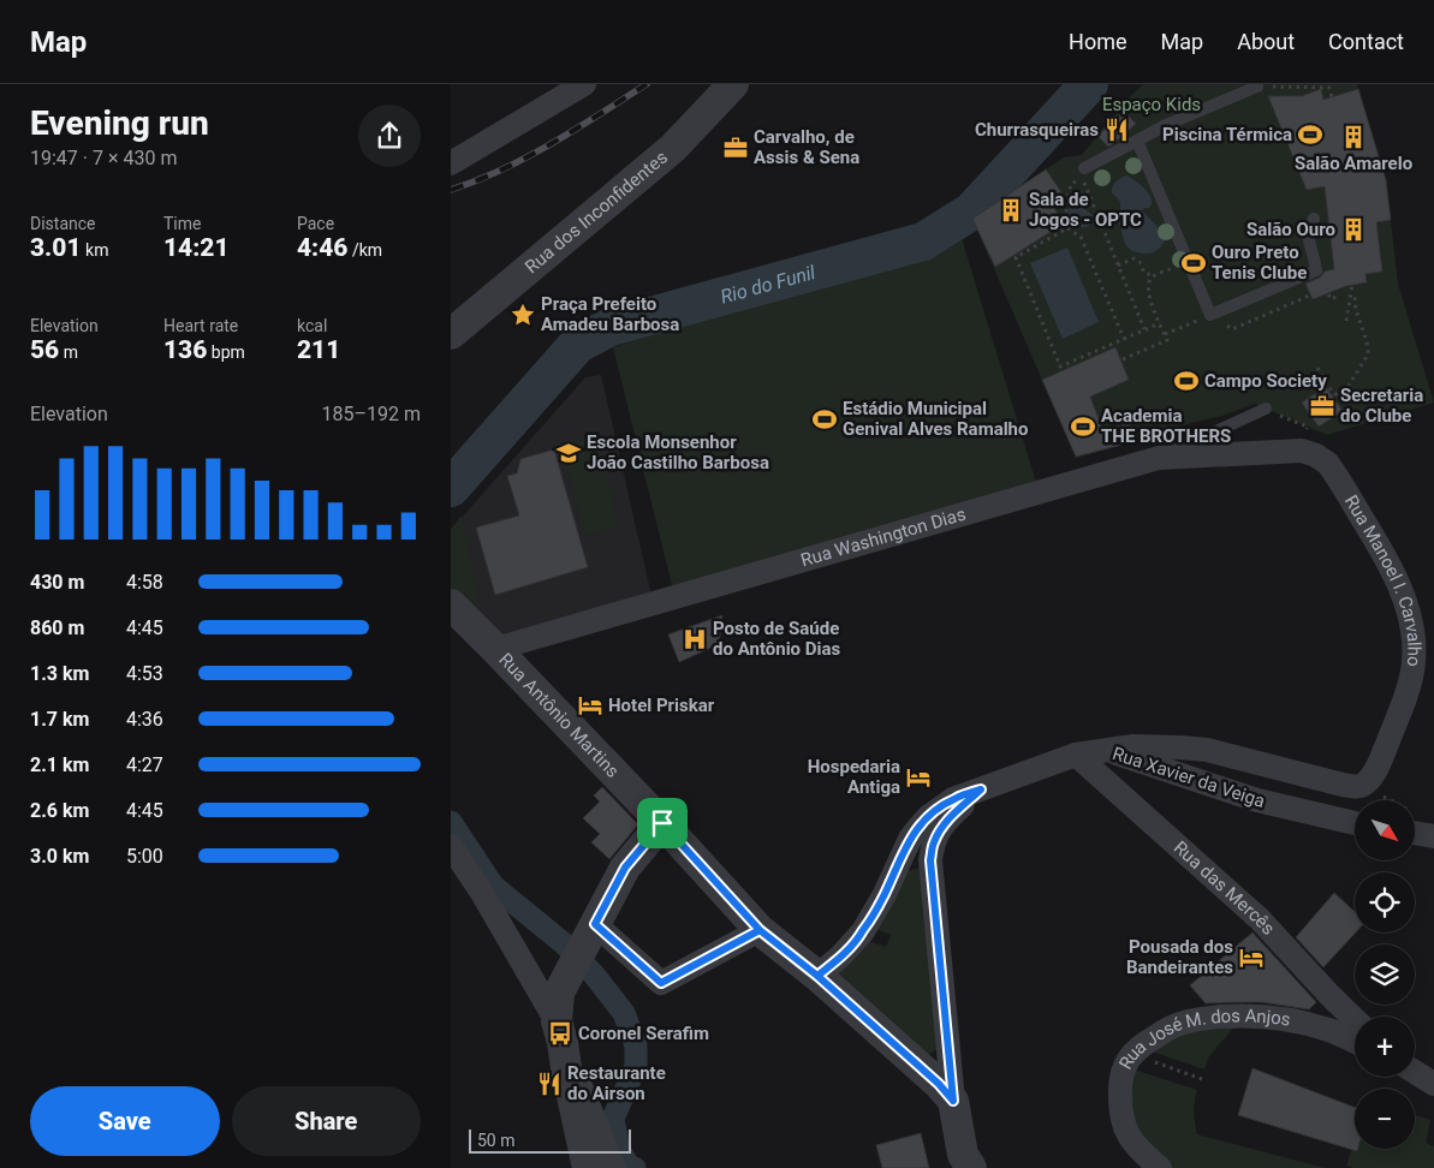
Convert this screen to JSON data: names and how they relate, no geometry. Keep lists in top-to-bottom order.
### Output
{
  "streets": {
    "street": [
      "Rua dos Inconfidentes",
      "Rua Washington Dias",
      "Rua Manoel I. Carvalho",
      "Rua Antônio Martins",
      "Rua Xavier da Veiga",
      "Rua das Mercês",
      "Rua José M. dos Anjos"
    ]
  },
  "crossings": [
    ["Rua Washington Dias", "Rua Manoel I. Carvalho"],
    ["Rua Washington Dias", "Rua Antônio Martins"],
    ["Rua Antônio Martins", "Rua Xavier da Veiga"],
    ["Rua Xavier da Veiga", "Rua das Mercês"]
  ],
  "water": ["Rio do Funil"],
  "parks": ["Espaço Kids"],
  "places": {
    "restaurant": ["Churrasqueiras", "Restaurante do Airson"],
    "sports": [
      "Piscina Térmica",
      "Ouro Preto Tenis Clube",
      "Campo Society",
      "Estádio Municipal Genival Alves Ramalho",
      "Academia THE BROTHERS"
    ],
    "building": ["Salão Amarelo", "Sala de Jogos - OPTC", "Salão Ouro"],
    "office": ["Carvalho, de Assis & Sena", "Secretaria do Clube"],
    "place": ["Praça Prefeito Amadeu Barbosa"],
    "school or university": ["Escola Monsenhor João Castilho Barbosa"],
    "hospital": ["Posto de Saúde do Antônio Dias"],
    "hotel": ["Hotel Priskar", "Hospedaria Antiga", "Pousada dos Bandeirantes"],
    "bus stop": ["Coronel Serafim"]
  },
  "scale_bar": "50 m",
  "north": "bottom right",
  "page": {
    "header": "Map",
    "nav": [
      "Home",
      "Map",
      "About",
      "Contact"
    ],
    "heading": ["Evening run", "19:47 · 7 × 430 m"],
    "stats": [
      ["Distance", "3.01 km"],
      ["Time", "14:21"],
      ["Pace", "4:46 /km"],
      ["Elevation", "56 m"],
      ["Heart rate", "136 bpm"],
      ["kcal", "211"]
    ],
    "chart": ["Elevation", "185–192 m"],
    "list": [
      {
        "name": "430 m",
        "note": "4:58"
      },
      {
        "name": "860 m",
        "note": "4:45"
      },
      {
        "name": "1.3 km",
        "note": "4:53"
      },
      {
        "name": "1.7 km",
        "note": "4:36"
      },
      {
        "name": "2.1 km",
        "note": "4:27"
      },
      {
        "name": "2.6 km",
        "note": "4:45"
      },
      {
        "name": "3.0 km",
        "note": "5:00"
      }
    ],
    "map_buttons": ["+", "−"],
    "buttons": ["Save", "Share"],
    "scale": "50 m"
  }
}
